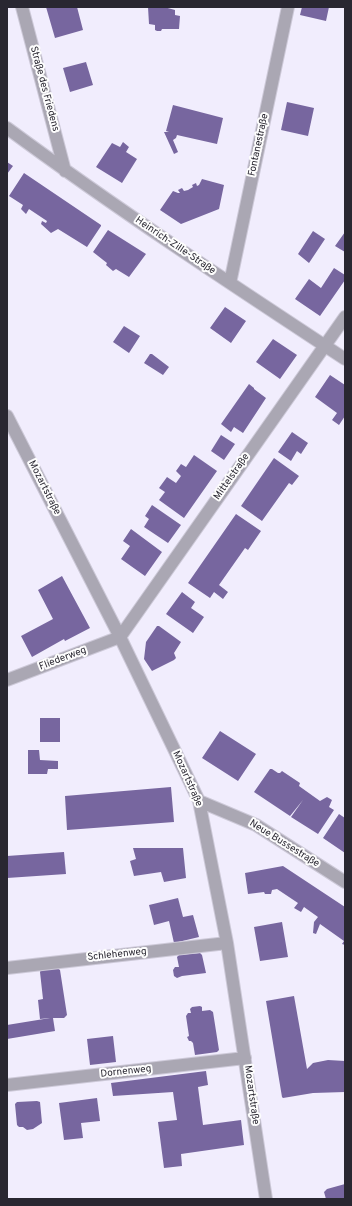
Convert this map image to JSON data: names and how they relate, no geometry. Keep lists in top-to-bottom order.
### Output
{
  "streets": {
    "street": [
      "Straße des Friedens",
      "Fontanestraße",
      "Heinrich-Zille-Straße",
      "Mittelstraße",
      "Mozartstraße",
      "Fliederweg",
      "Neue Bussestraße",
      "Schlehenweg",
      "Dornenweg"
    ]
  },
  "crossings": [
    ["Straße des Friedens", "Heinrich-Zille-Straße"],
    ["Fontanestraße", "Heinrich-Zille-Straße"],
    ["Heinrich-Zille-Straße", "Mittelstraße"],
    ["Mittelstraße", "Mozartstraße"],
    ["Mittelstraße", "Fliederweg"],
    ["Mozartstraße", "Fliederweg"],
    ["Mozartstraße", "Neue Bussestraße"],
    ["Mozartstraße", "Schlehenweg"],
    ["Mozartstraße", "Dornenweg"]
  ]
}
